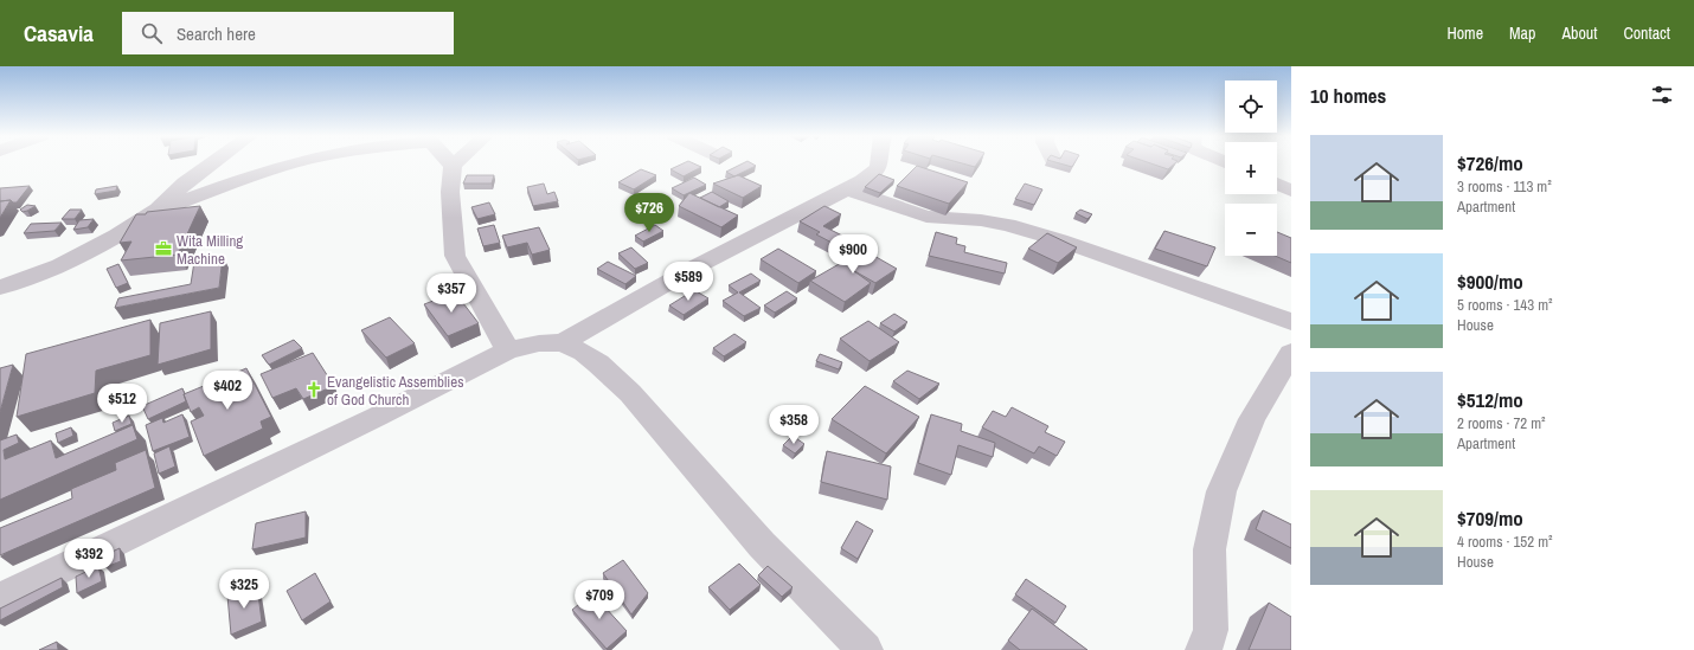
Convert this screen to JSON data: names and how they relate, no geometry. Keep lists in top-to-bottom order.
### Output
{
  "places": {
    "office": ["Wita Milling Machine"],
    "church": ["Evangelistic Assemblies of God Church"]
  },
  "page": {
    "header": "Casavia",
    "search": "Search here",
    "nav": [
      "Home",
      "Map",
      "About",
      "Contact"
    ],
    "heading": "10 homes",
    "map_buttons": ["+", "−"],
    "list": [
      {
        "name": "$726/mo",
        "note": "3 rooms · 113 m² · Apartment"
      },
      {
        "name": "$900/mo",
        "note": "5 rooms · 143 m² · House"
      },
      {
        "name": "$512/mo",
        "note": "2 rooms · 72 m² · Apartment"
      },
      {
        "name": "$709/mo",
        "note": "4 rooms · 152 m² · House"
      }
    ],
    "price": [
      "$726",
      "$900",
      "$589",
      "$357",
      "$402",
      "$512",
      "$358",
      "$392",
      "$325",
      "$709"
    ]
  }
}
